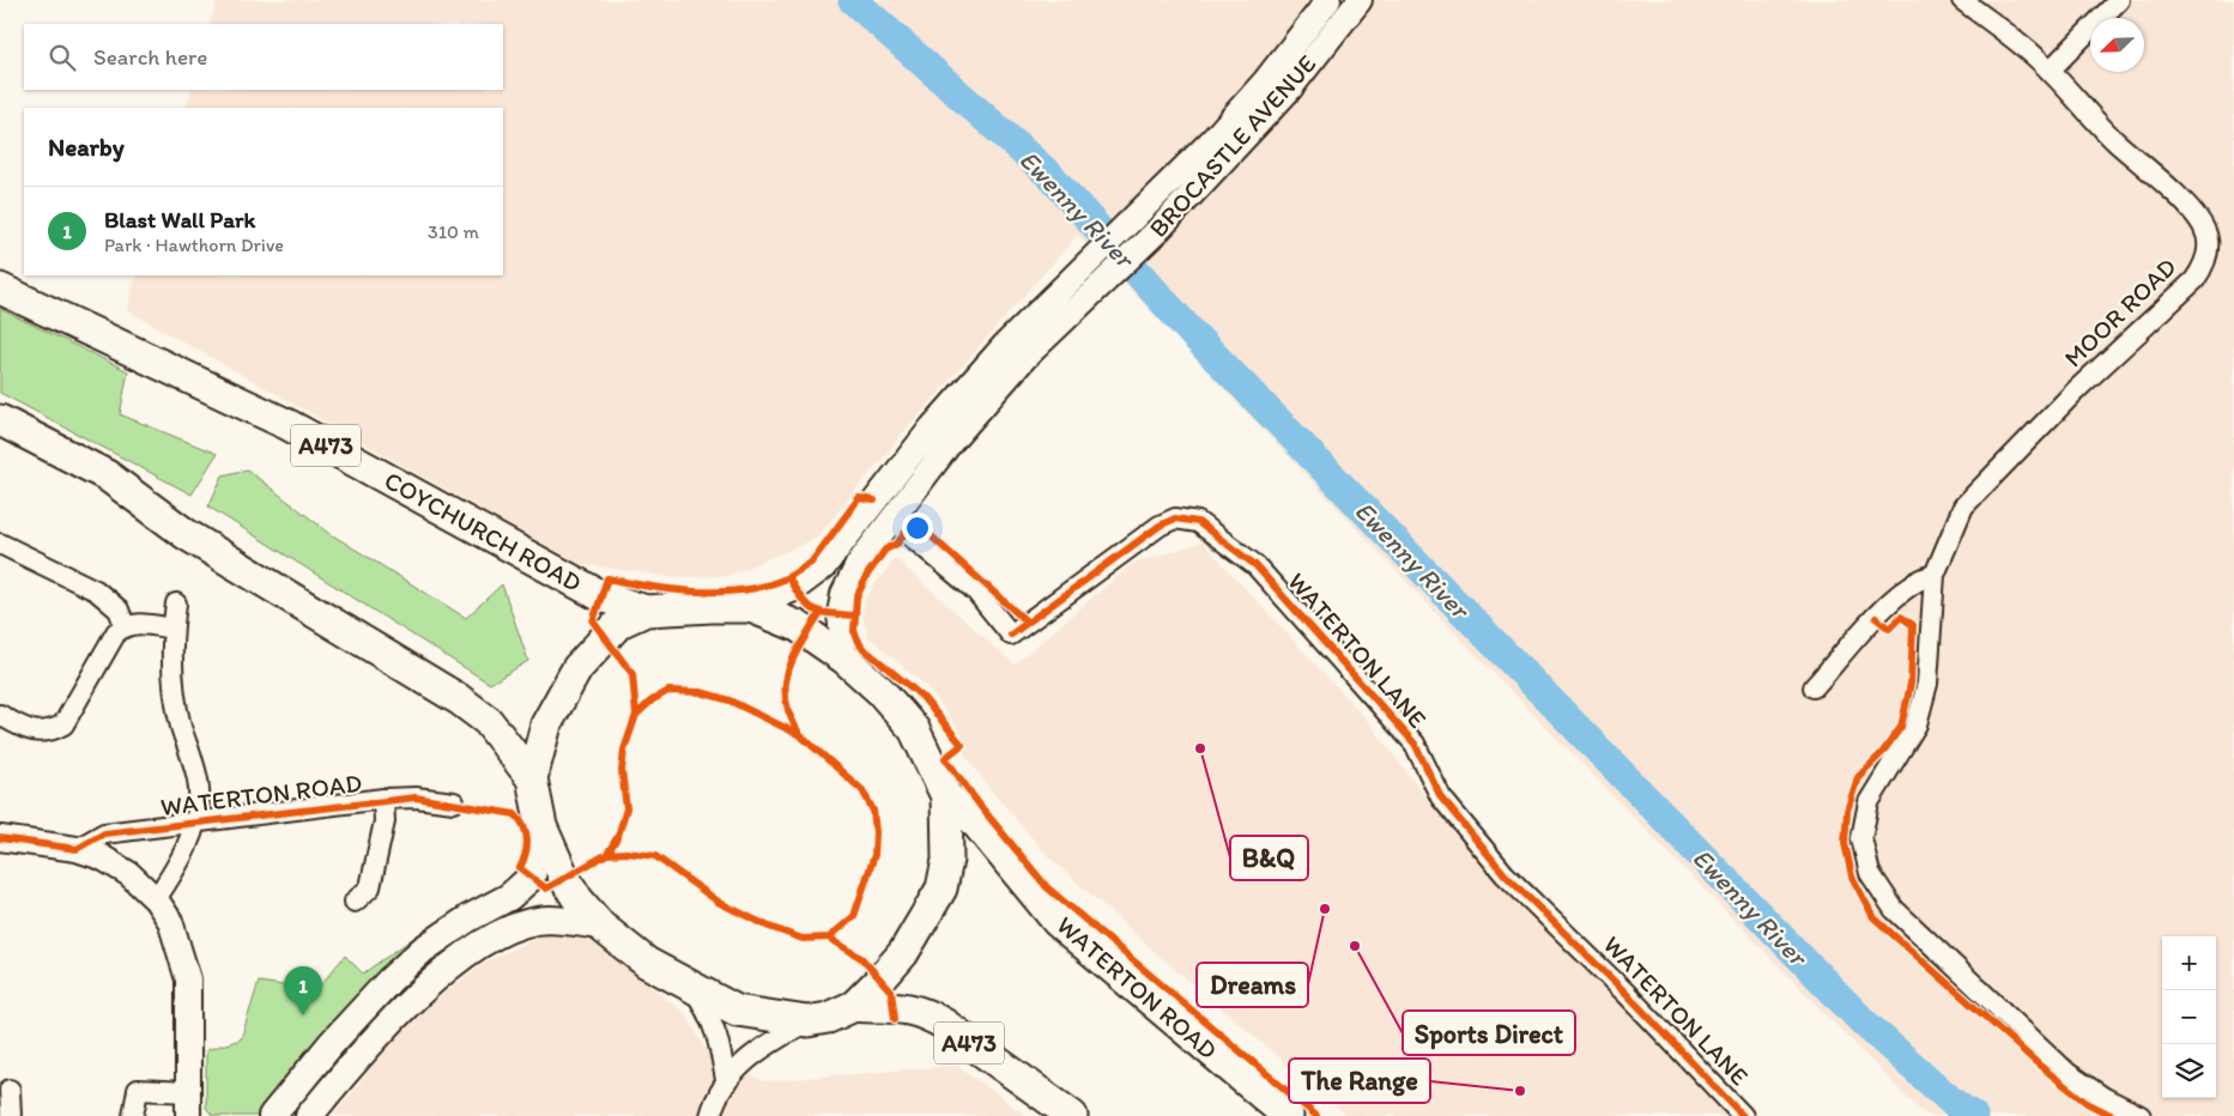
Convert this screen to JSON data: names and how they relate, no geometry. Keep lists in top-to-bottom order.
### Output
{
  "streets": {
    "main road": ["A473", "COYCHURCH ROAD", "WATERTON ROAD"],
    "street": ["BROCASTLE AVENUE", "MOOR ROAD", "WATERTON LANE"]
  },
  "crossings": [
    ["BROCASTLE AVENUE", "WATERTON LANE"]
  ],
  "water": ["Ewenny River"],
  "places": [
    "B&Q",
    "Dreams",
    "Sports Direct",
    "The Range"
  ],
  "north": "bottom left",
  "page": {
    "search": "Search here",
    "heading": "Nearby",
    "list": [
      {
        "mark": "1",
        "name": "Blast Wall Park",
        "note": "Park · Hawthorn Drive",
        "value": "310 m"
      }
    ],
    "map_buttons": ["+", "−"],
    "pins": "1"
  }
}
